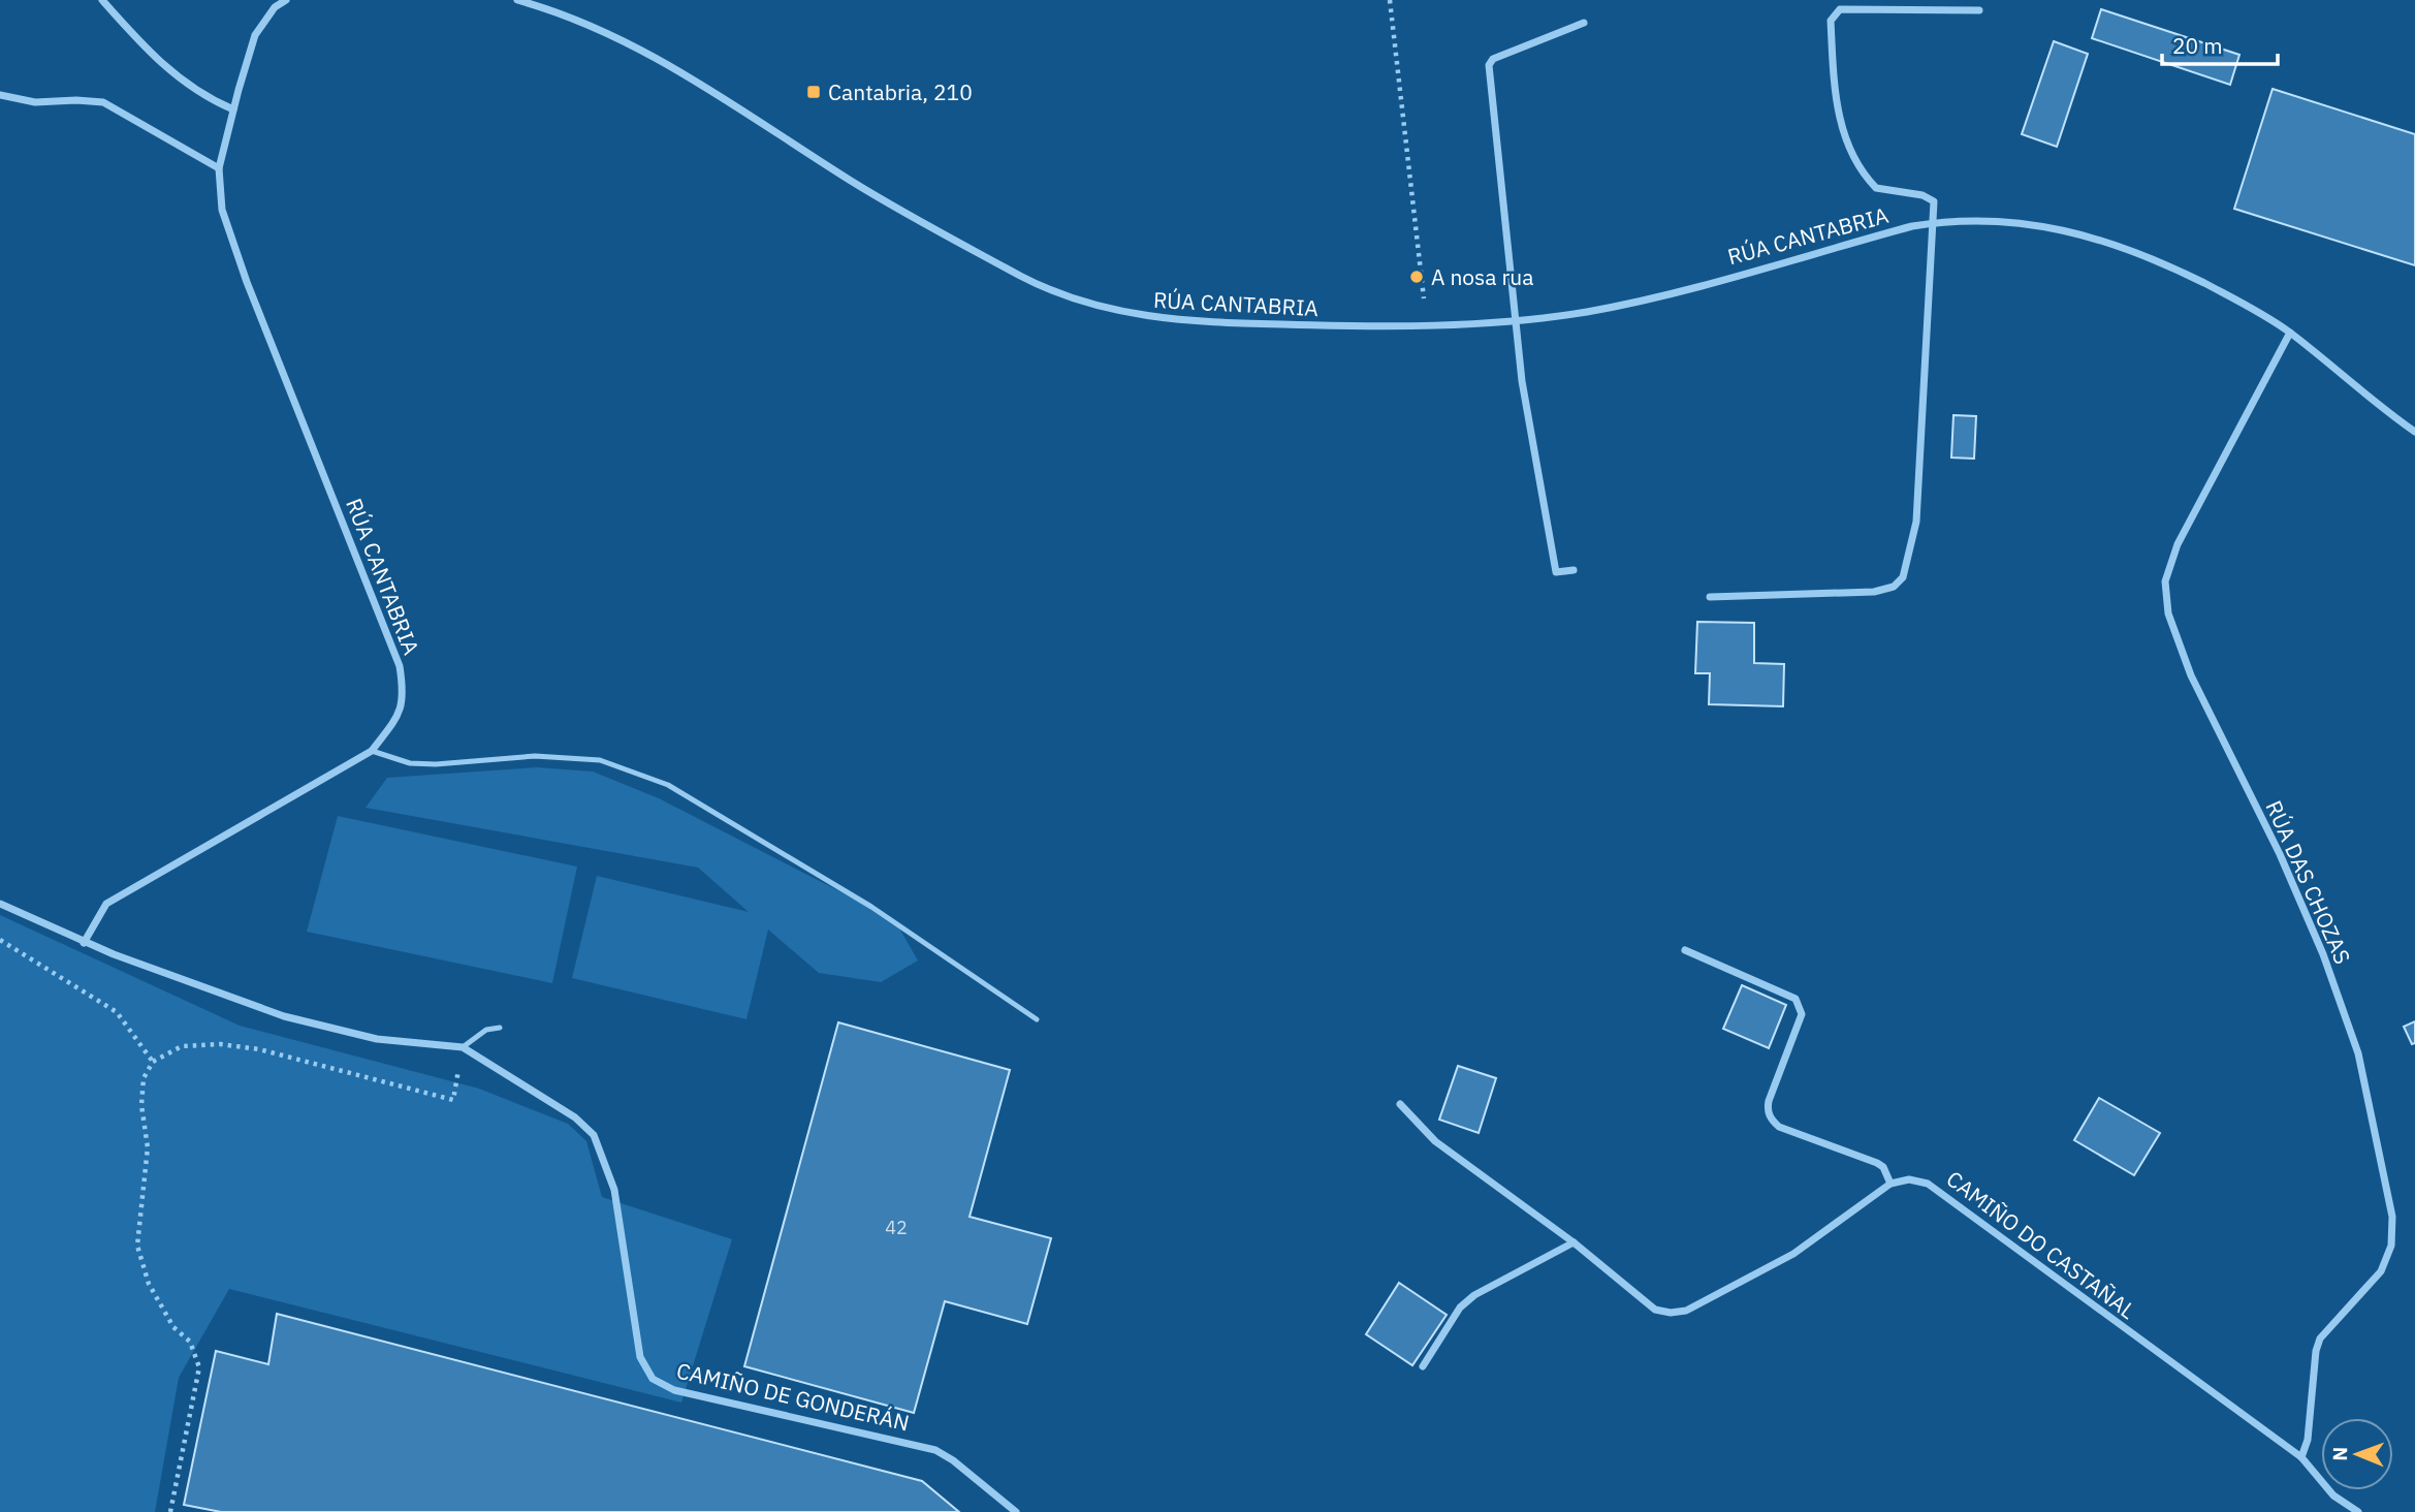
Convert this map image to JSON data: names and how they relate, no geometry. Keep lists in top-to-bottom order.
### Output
{
  "streets": {
    "street": [
      "RÚA CANTABRIA",
      "RÚA DAS CHOZAS",
      "CAMIÑO DO CASTAÑAL",
      "CAMIÑO DE GONDERÁN"
    ]
  },
  "crossings": [
    ["RÚA CANTABRIA", "RÚA DAS CHOZAS"],
    ["RÚA CANTABRIA", "CAMIÑO DE GONDERÁN"],
    ["RÚA DAS CHOZAS", "CAMIÑO DO CASTAÑAL"]
  ],
  "places": {
    "transit": ["Cantabria, 210"],
    "other": ["A nosa rua"]
  },
  "house_numbers": ["42"],
  "scale_bar": "20 m",
  "north": "left"
}
